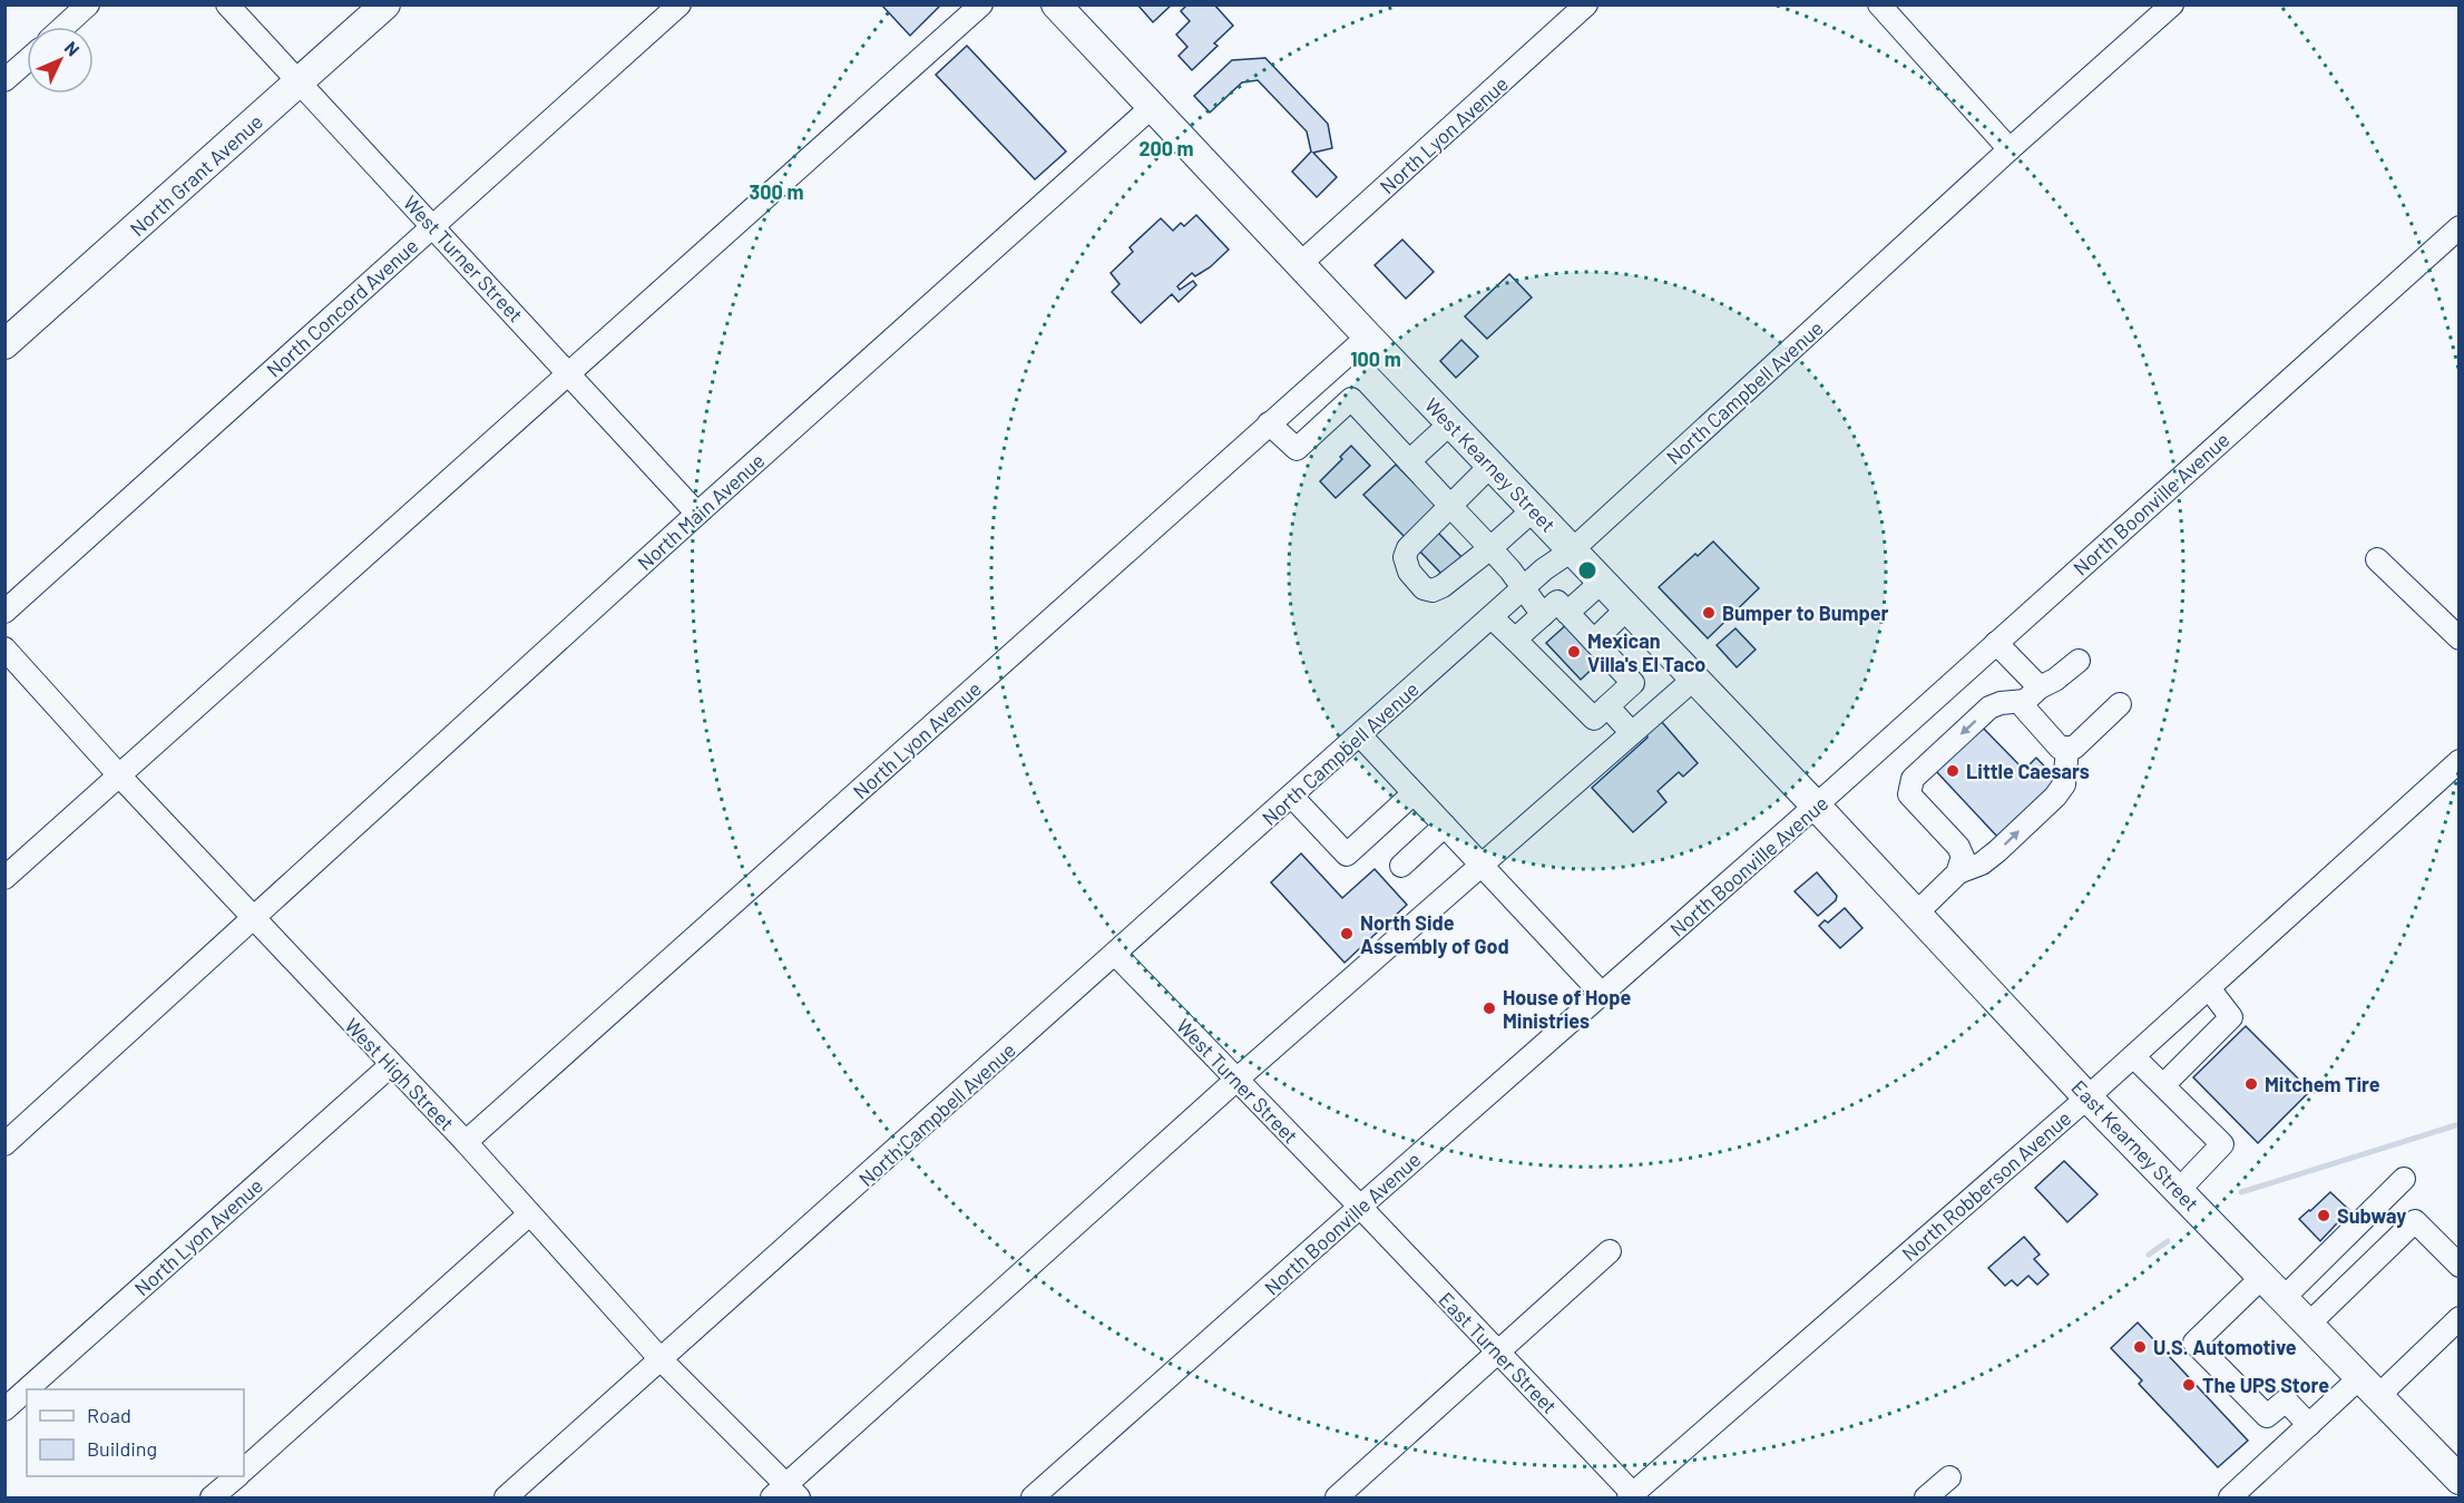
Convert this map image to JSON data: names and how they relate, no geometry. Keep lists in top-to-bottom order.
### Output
{
  "streets": {
    "main road": ["North Grant Avenue", "West Kearney Street", "East Kearney Street"],
    "street": [
      "North Lyon Avenue",
      "West Turner Street",
      "North Concord Avenue",
      "North Campbell Avenue",
      "North Boonville Avenue",
      "North Main Avenue",
      "West High Street",
      "North Robberson Avenue",
      "East Turner Street"
    ]
  },
  "crossings": [
    ["North Lyon Avenue", "West Kearney Street"],
    ["North Lyon Avenue", "West High Street"],
    ["North Grant Avenue", "West Turner Street"],
    ["West Turner Street", "North Concord Avenue"],
    ["West Turner Street", "North Campbell Avenue"],
    ["West Turner Street", "North Boonville Avenue"],
    ["West Turner Street", "North Main Avenue"],
    ["West Turner Street", "East Turner Street"],
    ["North Campbell Avenue", "West Kearney Street"],
    ["North Campbell Avenue", "West High Street"],
    ["West Kearney Street", "North Boonville Avenue"],
    ["West Kearney Street", "North Main Avenue"],
    ["West Kearney Street", "East Kearney Street"],
    ["North Boonville Avenue", "East Kearney Street"],
    ["North Boonville Avenue", "East Turner Street"],
    ["North Main Avenue", "West High Street"],
    ["East Kearney Street", "North Robberson Avenue"],
    ["North Robberson Avenue", "East Turner Street"]
  ],
  "places": [
    "Bumper to Bumper",
    "Mexican Villa's El Taco",
    "Little Caesars",
    "North Side Assembly of God",
    "House of Hope Ministries",
    "Mitchem Tire",
    "Subway",
    "U.S. Automotive",
    "The UPS Store"
  ],
  "legend": ["Road", "Building"],
  "north": "top right",
  "rings": ["200 m", "300 m", "100 m"]
}
